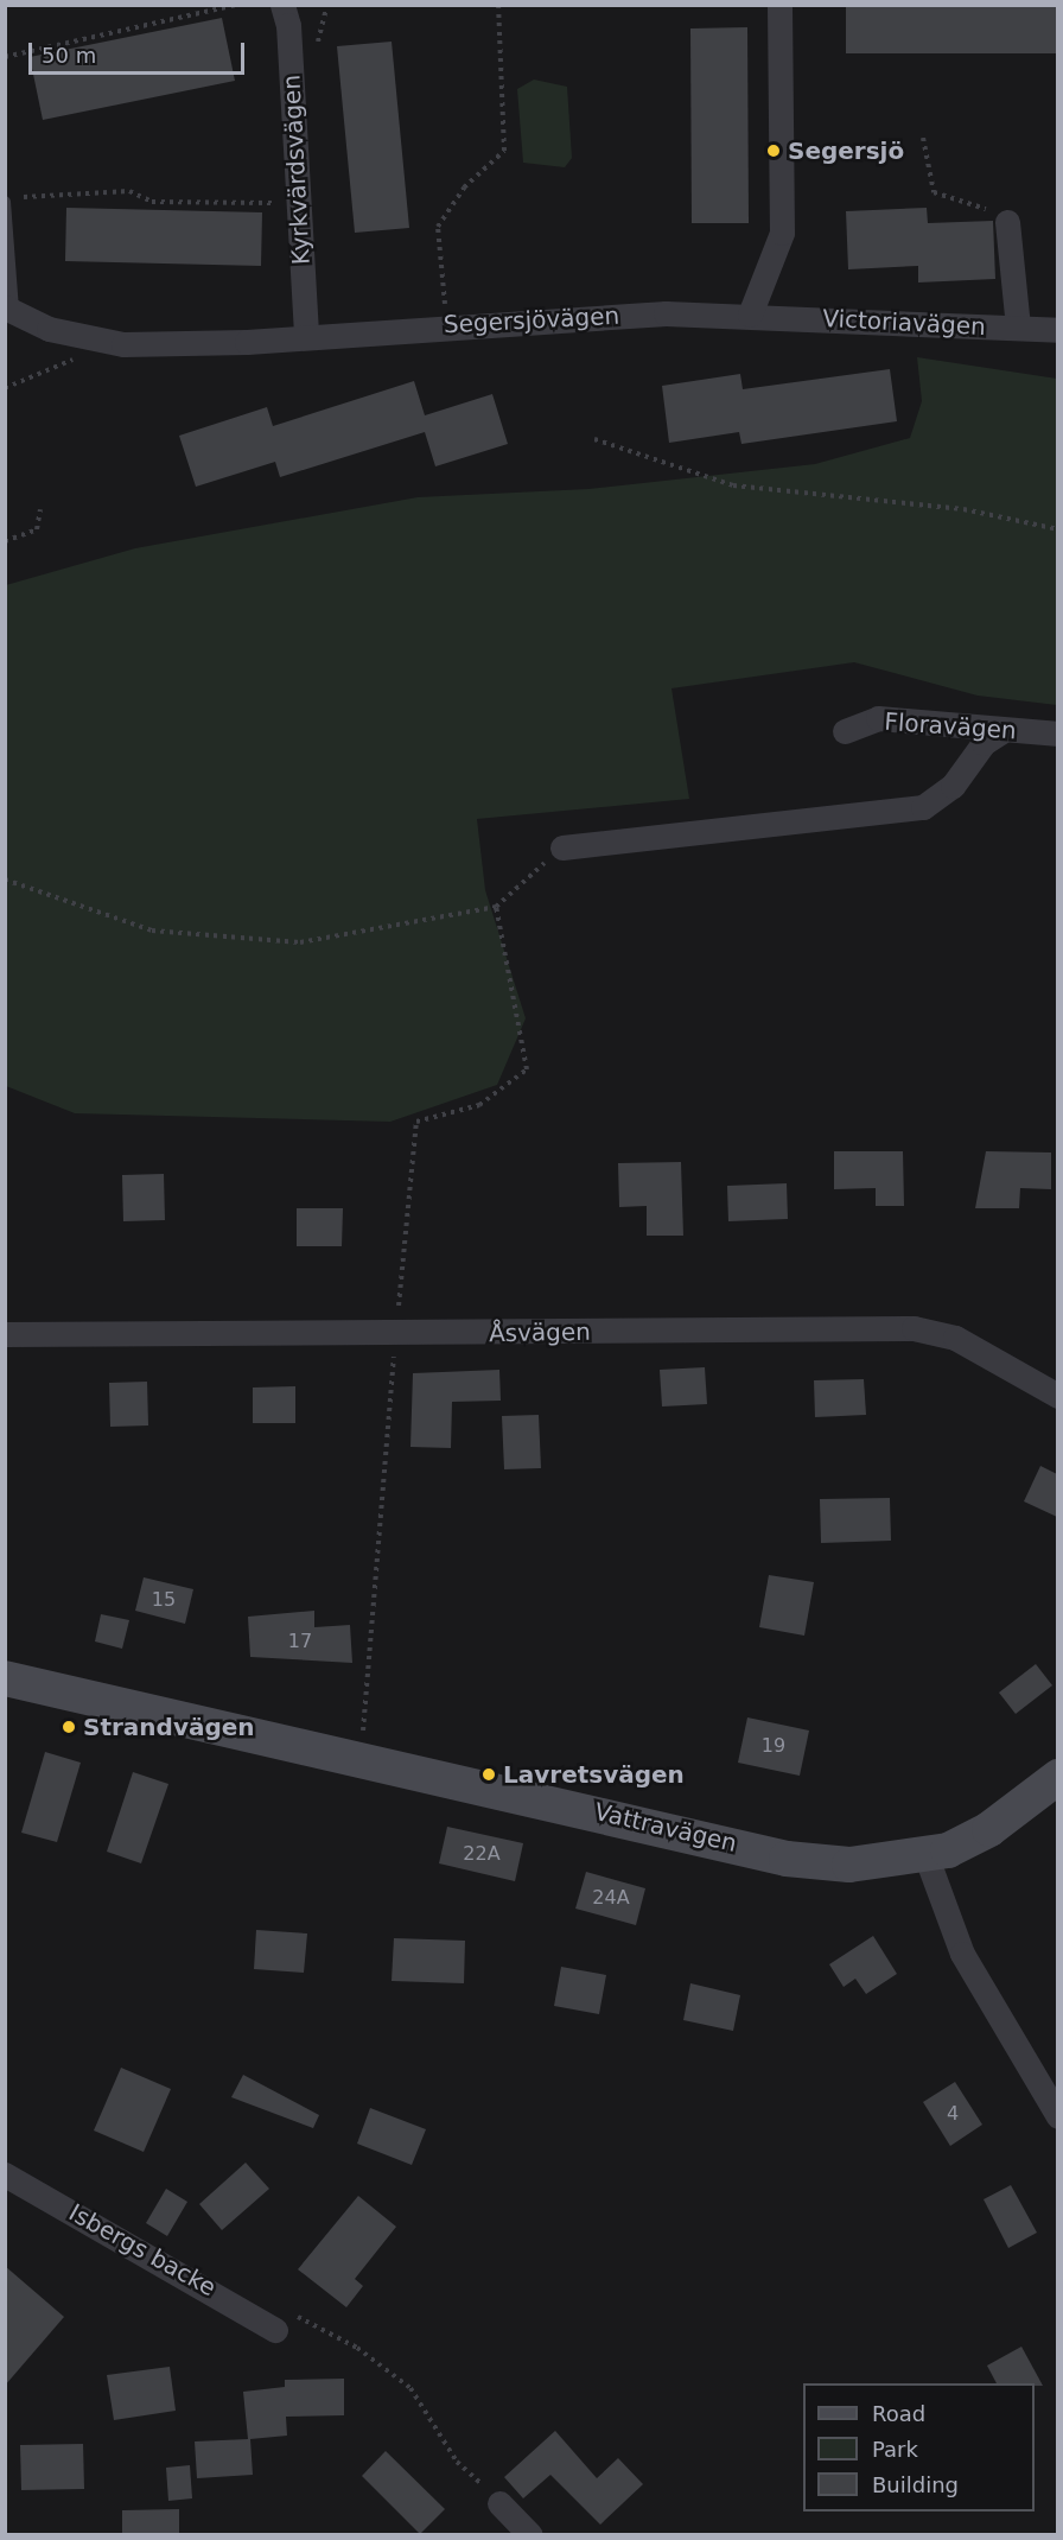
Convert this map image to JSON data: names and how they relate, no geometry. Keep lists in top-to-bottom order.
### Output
{
  "streets": {
    "street": [
      "Kyrkvärdsvägen",
      "Segersjövägen",
      "Victoriavägen",
      "Floravägen",
      "Åsvägen",
      "Vattravägen",
      "Isbergs backe"
    ]
  },
  "crossings": [
    ["Kyrkvärdsvägen", "Segersjövägen"],
    ["Segersjövägen", "Victoriavägen"]
  ],
  "places": ["Segersjö", "Strandvägen", "Lavretsvägen"],
  "house_numbers": [
    "15",
    "17",
    "19",
    "22A",
    "24A",
    "4"
  ],
  "legend": ["Road", "Park", "Building"],
  "scale_bar": "50 m"
}
